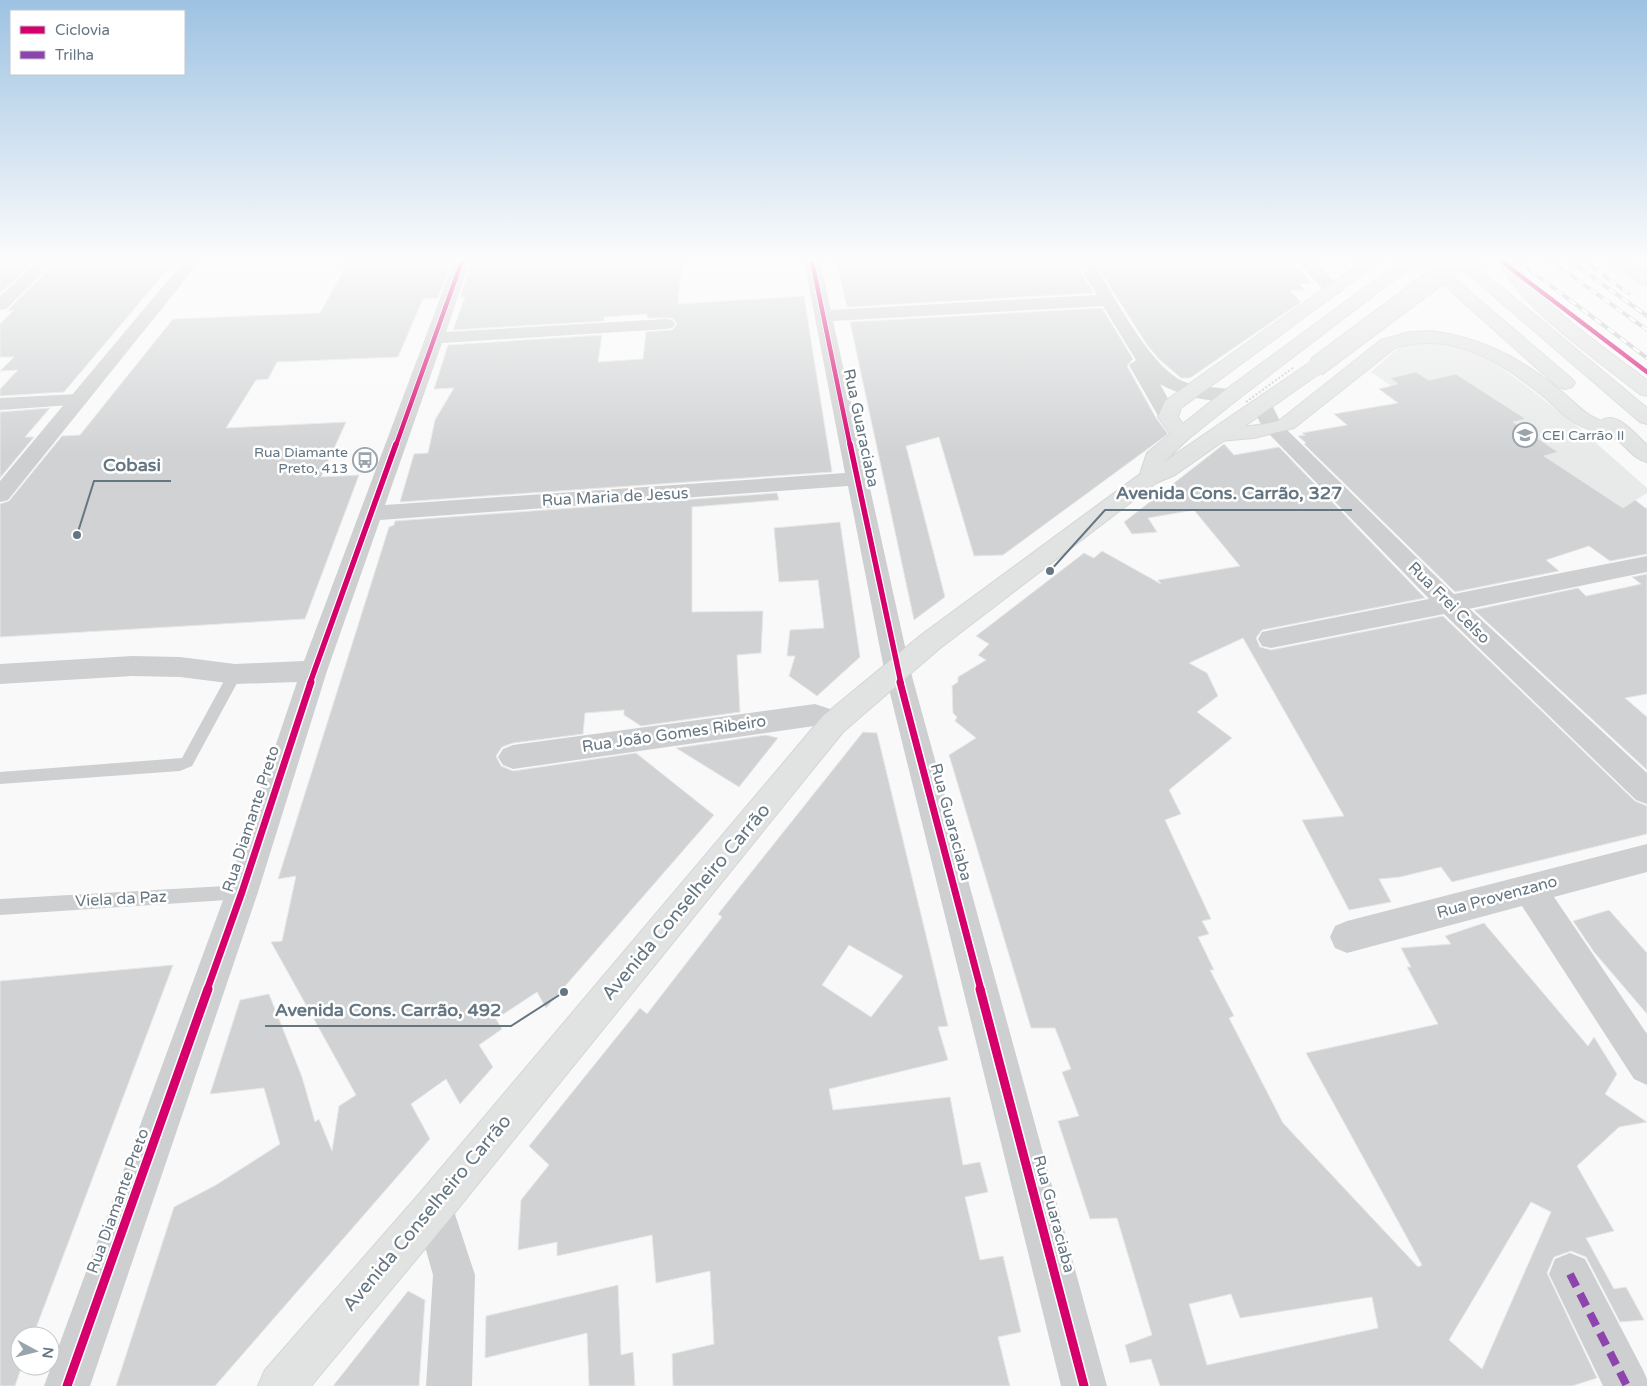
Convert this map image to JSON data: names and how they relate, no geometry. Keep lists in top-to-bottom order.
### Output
{
  "streets": {
    "main road": ["Avenida Conselheiro Carrão"],
    "street": [
      "Rua Guaraciaba",
      "Rua Maria de Jesus",
      "Rua Frei Celso",
      "Rua João Gomes Ribeiro",
      "Rua Diamante Preto",
      "Rua Provenzano"
    ],
    "lane": ["Viela da Paz"]
  },
  "crossings": [
    ["Rua Guaraciaba", "Rua Maria de Jesus"],
    ["Rua Guaraciaba", "Avenida Conselheiro Carrão"],
    ["Rua Maria de Jesus", "Rua Diamante Preto"],
    ["Rua Frei Celso", "Avenida Conselheiro Carrão"],
    ["Rua João Gomes Ribeiro", "Avenida Conselheiro Carrão"],
    ["Rua Diamante Preto", "Viela da Paz"]
  ],
  "places": {
    "school or university": ["CEI Carrão II"],
    "bus stop": ["Rua Diamante Preto, 413"],
    "other": ["Cobasi", "Avenida Cons. Carrão, 327", "Avenida Cons. Carrão, 492"]
  },
  "legend": ["Ciclovia", "Trilha"],
  "north": "right"
}
